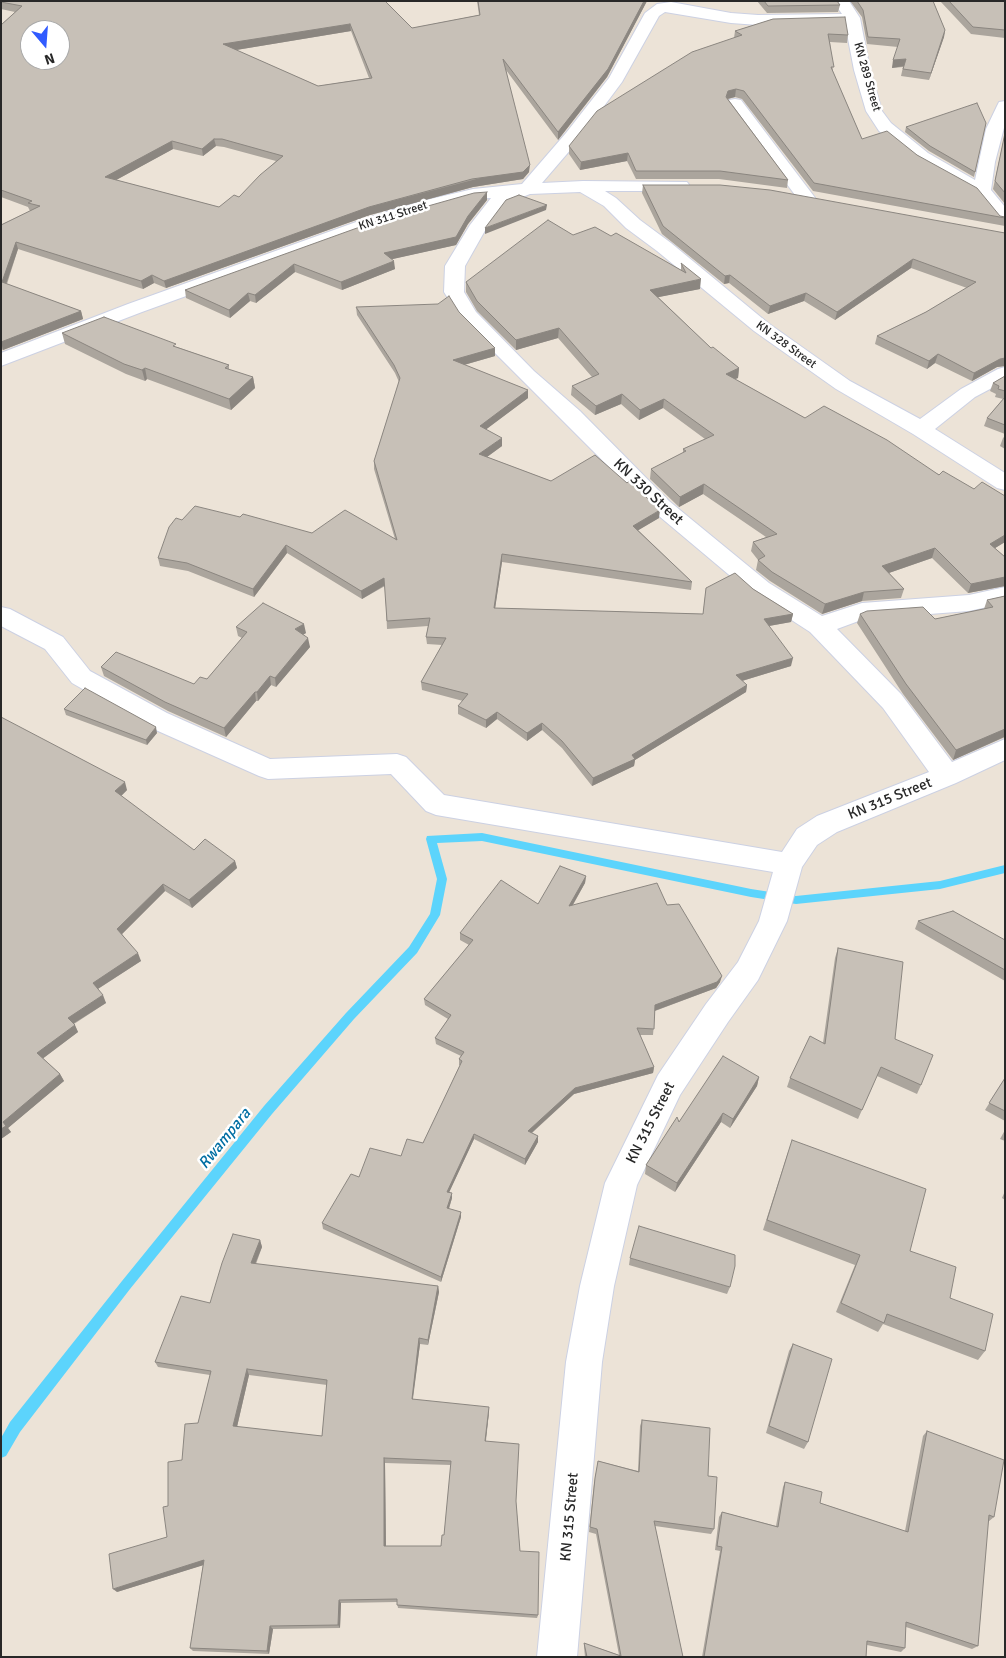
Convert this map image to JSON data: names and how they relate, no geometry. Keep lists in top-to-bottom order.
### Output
{
  "streets": {
    "street": [
      "KN 289 Street",
      "KN 311 Street",
      "KN 328 Street",
      "KN 330 Street",
      "KN 315 Street"
    ]
  },
  "crossings": [
    ["KN 311 Street", "KN 328 Street"],
    ["KN 311 Street", "KN 330 Street"],
    ["KN 330 Street", "KN 315 Street"]
  ],
  "water": ["Rwampara"],
  "north": "bottom"
}
